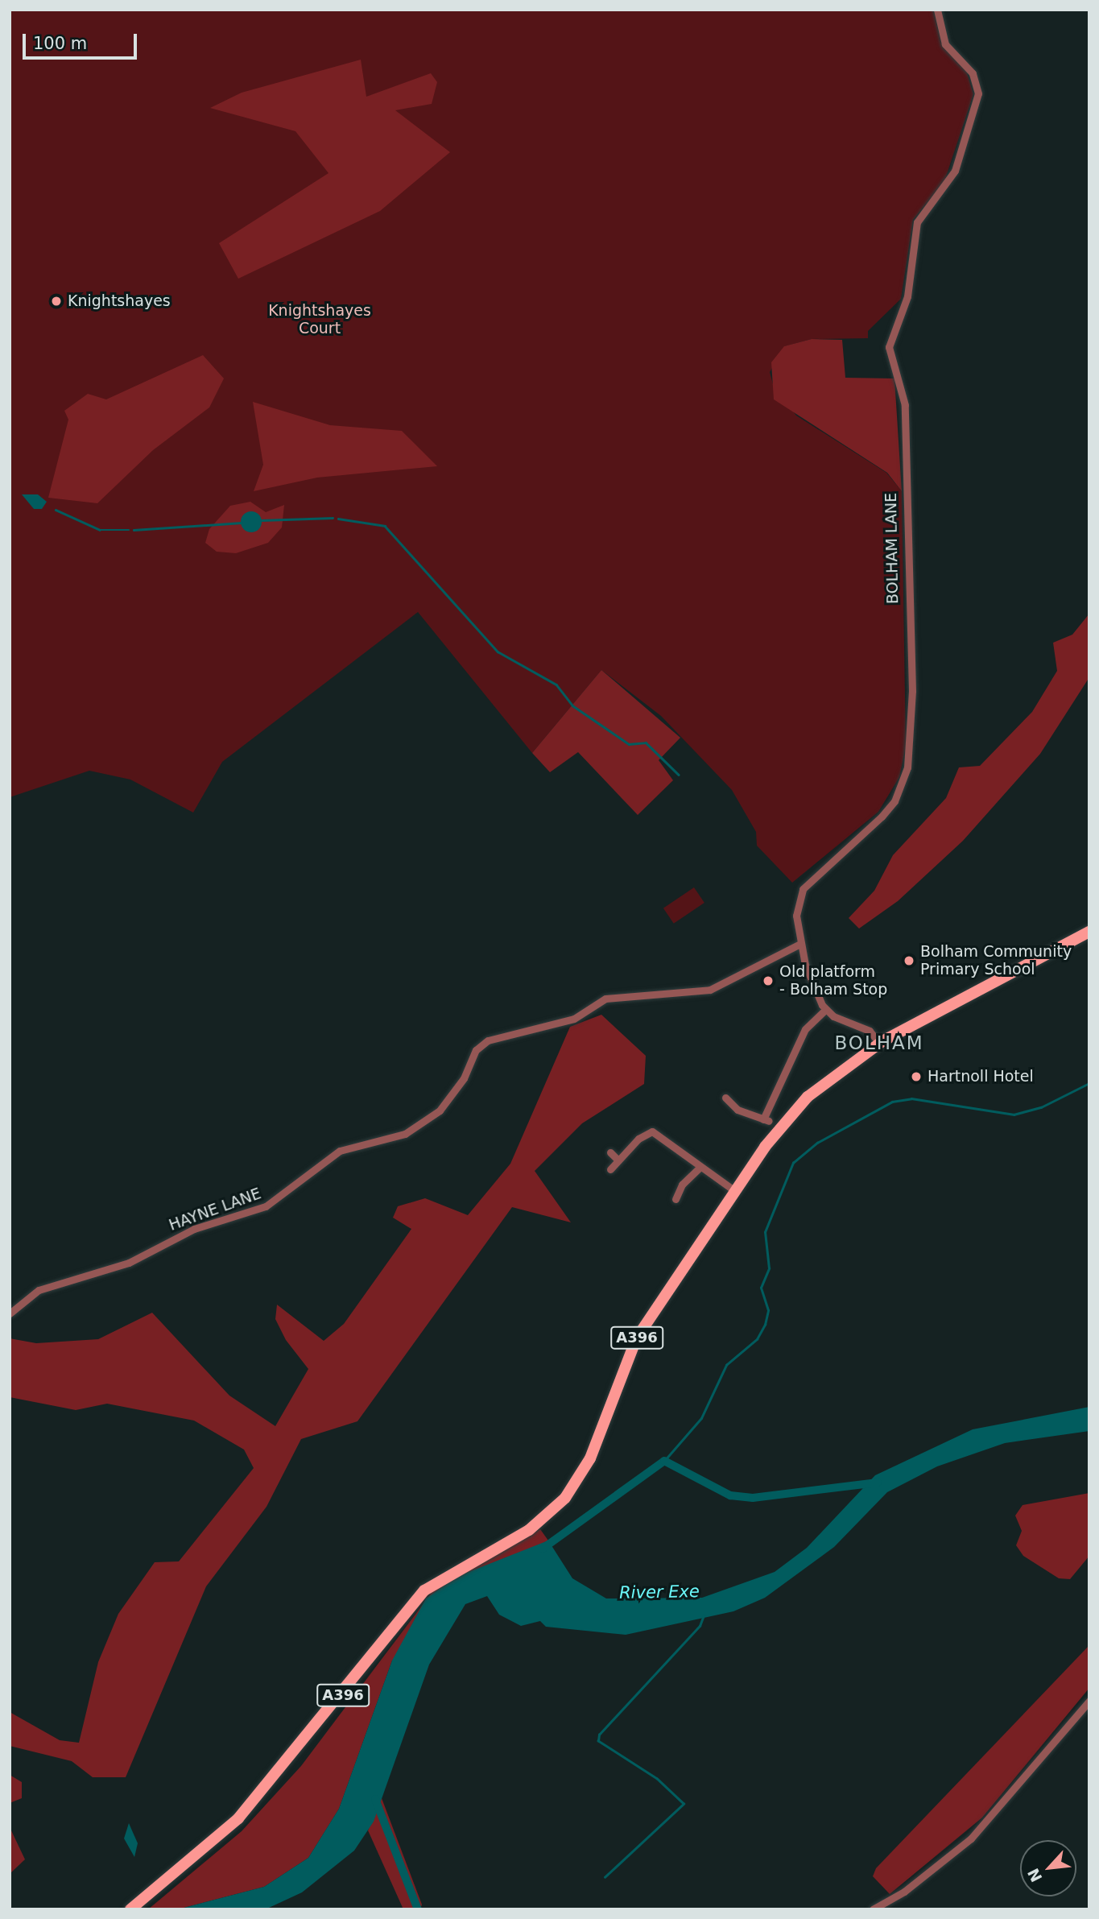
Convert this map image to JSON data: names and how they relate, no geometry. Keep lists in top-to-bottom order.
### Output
{
  "streets": {
    "main road": ["A396"],
    "street": ["BOLHAM LANE", "HAYNE LANE"]
  },
  "crossings": [
    ["BOLHAM LANE", "HAYNE LANE"]
  ],
  "districts": ["BOLHAM"],
  "water": ["River Exe"],
  "parks": ["Knightshayes Court"],
  "places": [
    "Knightshayes",
    "Bolham Community Primary School",
    "Old platform - Bolham Stop",
    "Hartnoll Hotel"
  ],
  "scale_bar": "100 m",
  "north": "bottom left"
}
